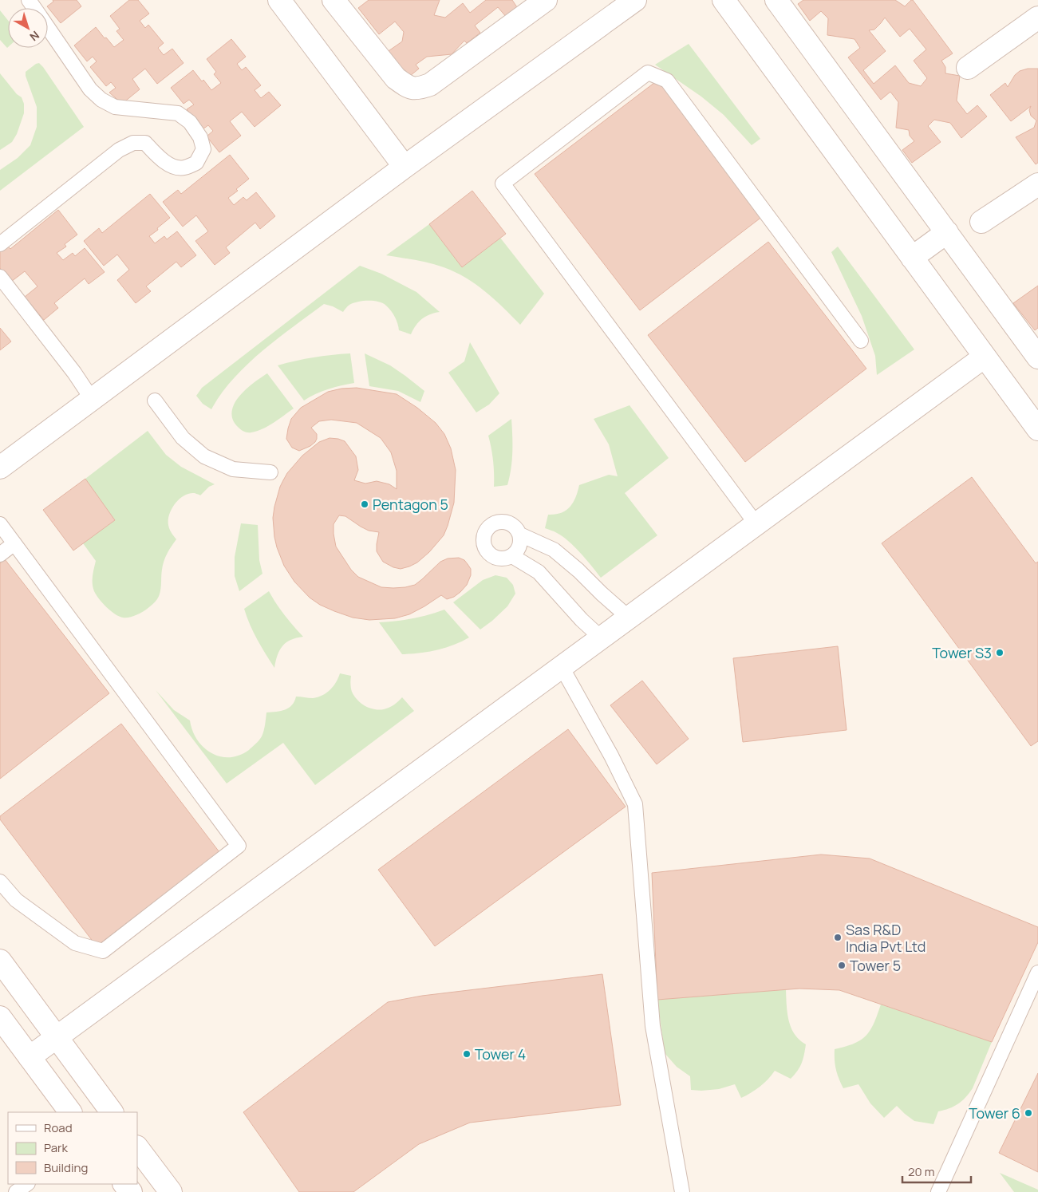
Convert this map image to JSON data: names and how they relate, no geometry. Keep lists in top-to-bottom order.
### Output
{
  "places": [
    "Pentagon 5",
    "Tower S3",
    "Sas R&D India Pvt Ltd",
    "Tower 5",
    "Tower 4",
    "Tower 6"
  ],
  "legend": ["Road", "Park", "Building"],
  "scale_bar": "20 m",
  "north": "bottom right"
}
